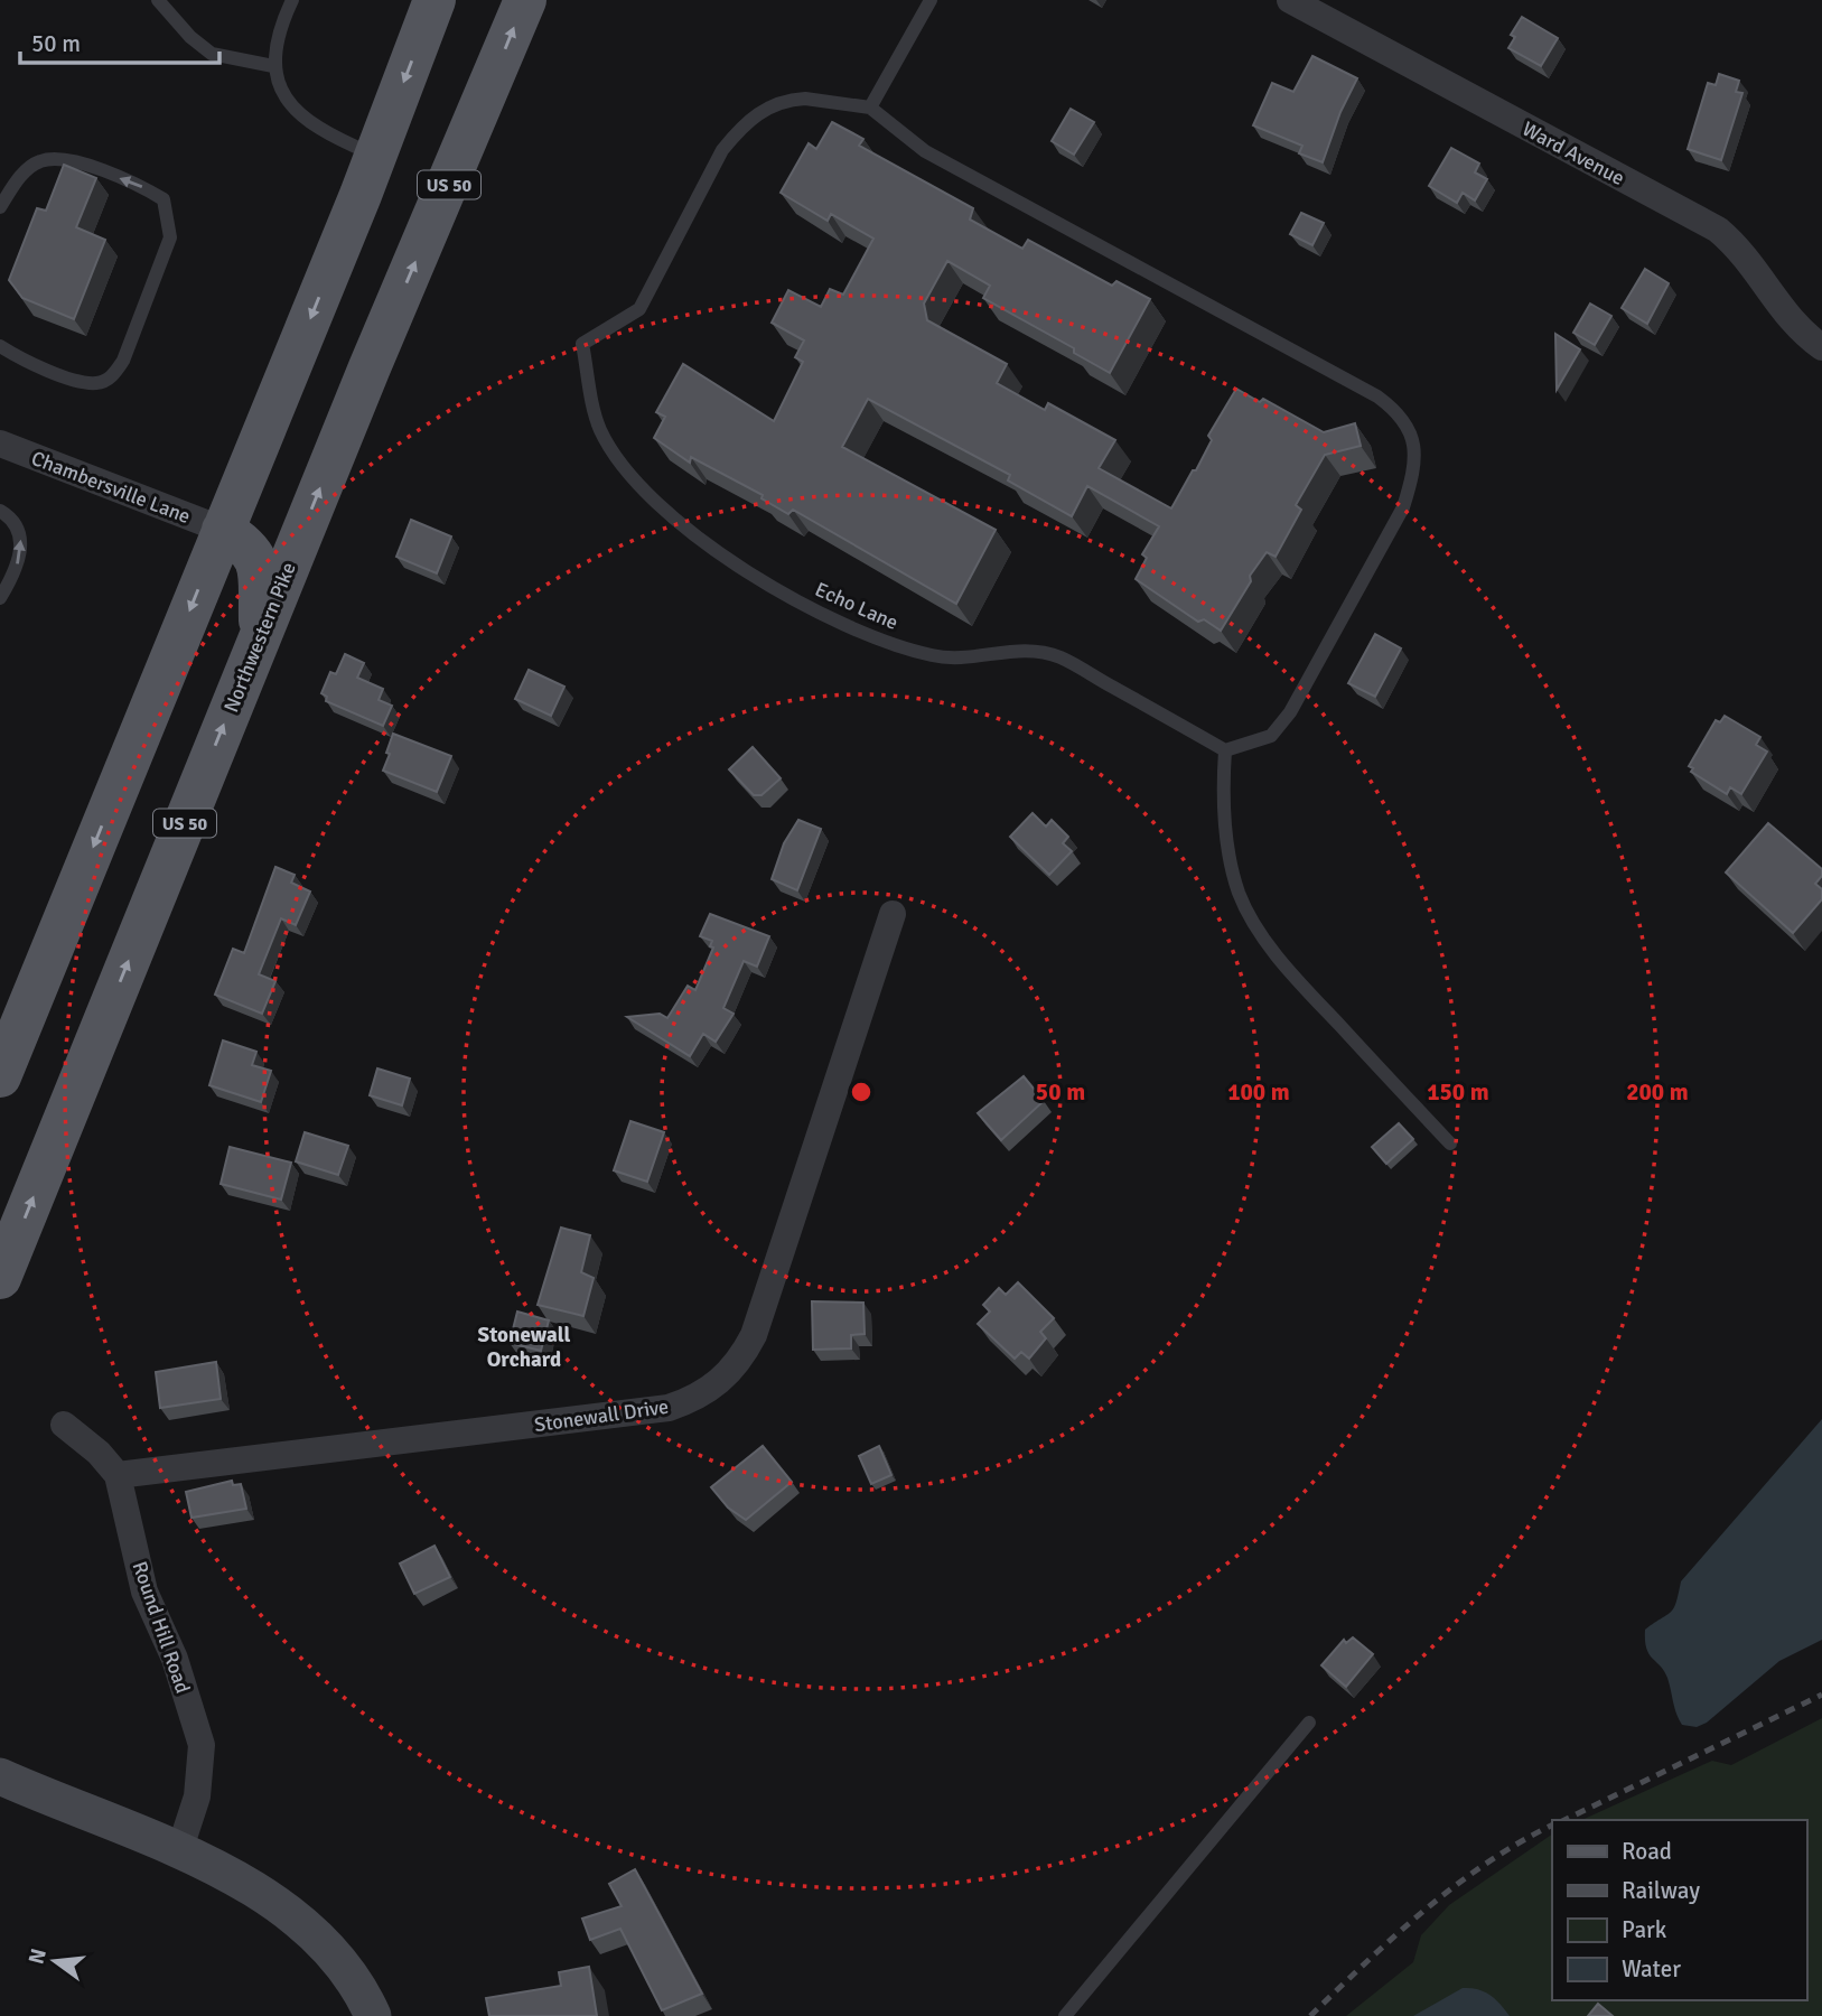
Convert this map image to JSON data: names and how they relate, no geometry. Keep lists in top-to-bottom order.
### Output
{
  "streets": {
    "main road": ["US 50", "Northwestern Pike"],
    "street": [
      "Ward Avenue",
      "Chambersville Lane",
      "Stonewall Drive",
      "Round Hill Road"
    ],
    "lane": ["Echo Lane"]
  },
  "crossings": [
    ["Stonewall Drive", "Round Hill Road"]
  ],
  "districts": ["Stonewall Orchard"],
  "legend": [
    "Road",
    "Railway",
    "Park",
    "Water"
  ],
  "scale_bar": "50 m",
  "north": "left",
  "rings": [
    "50 m",
    "100 m",
    "150 m",
    "200 m"
  ]
}
